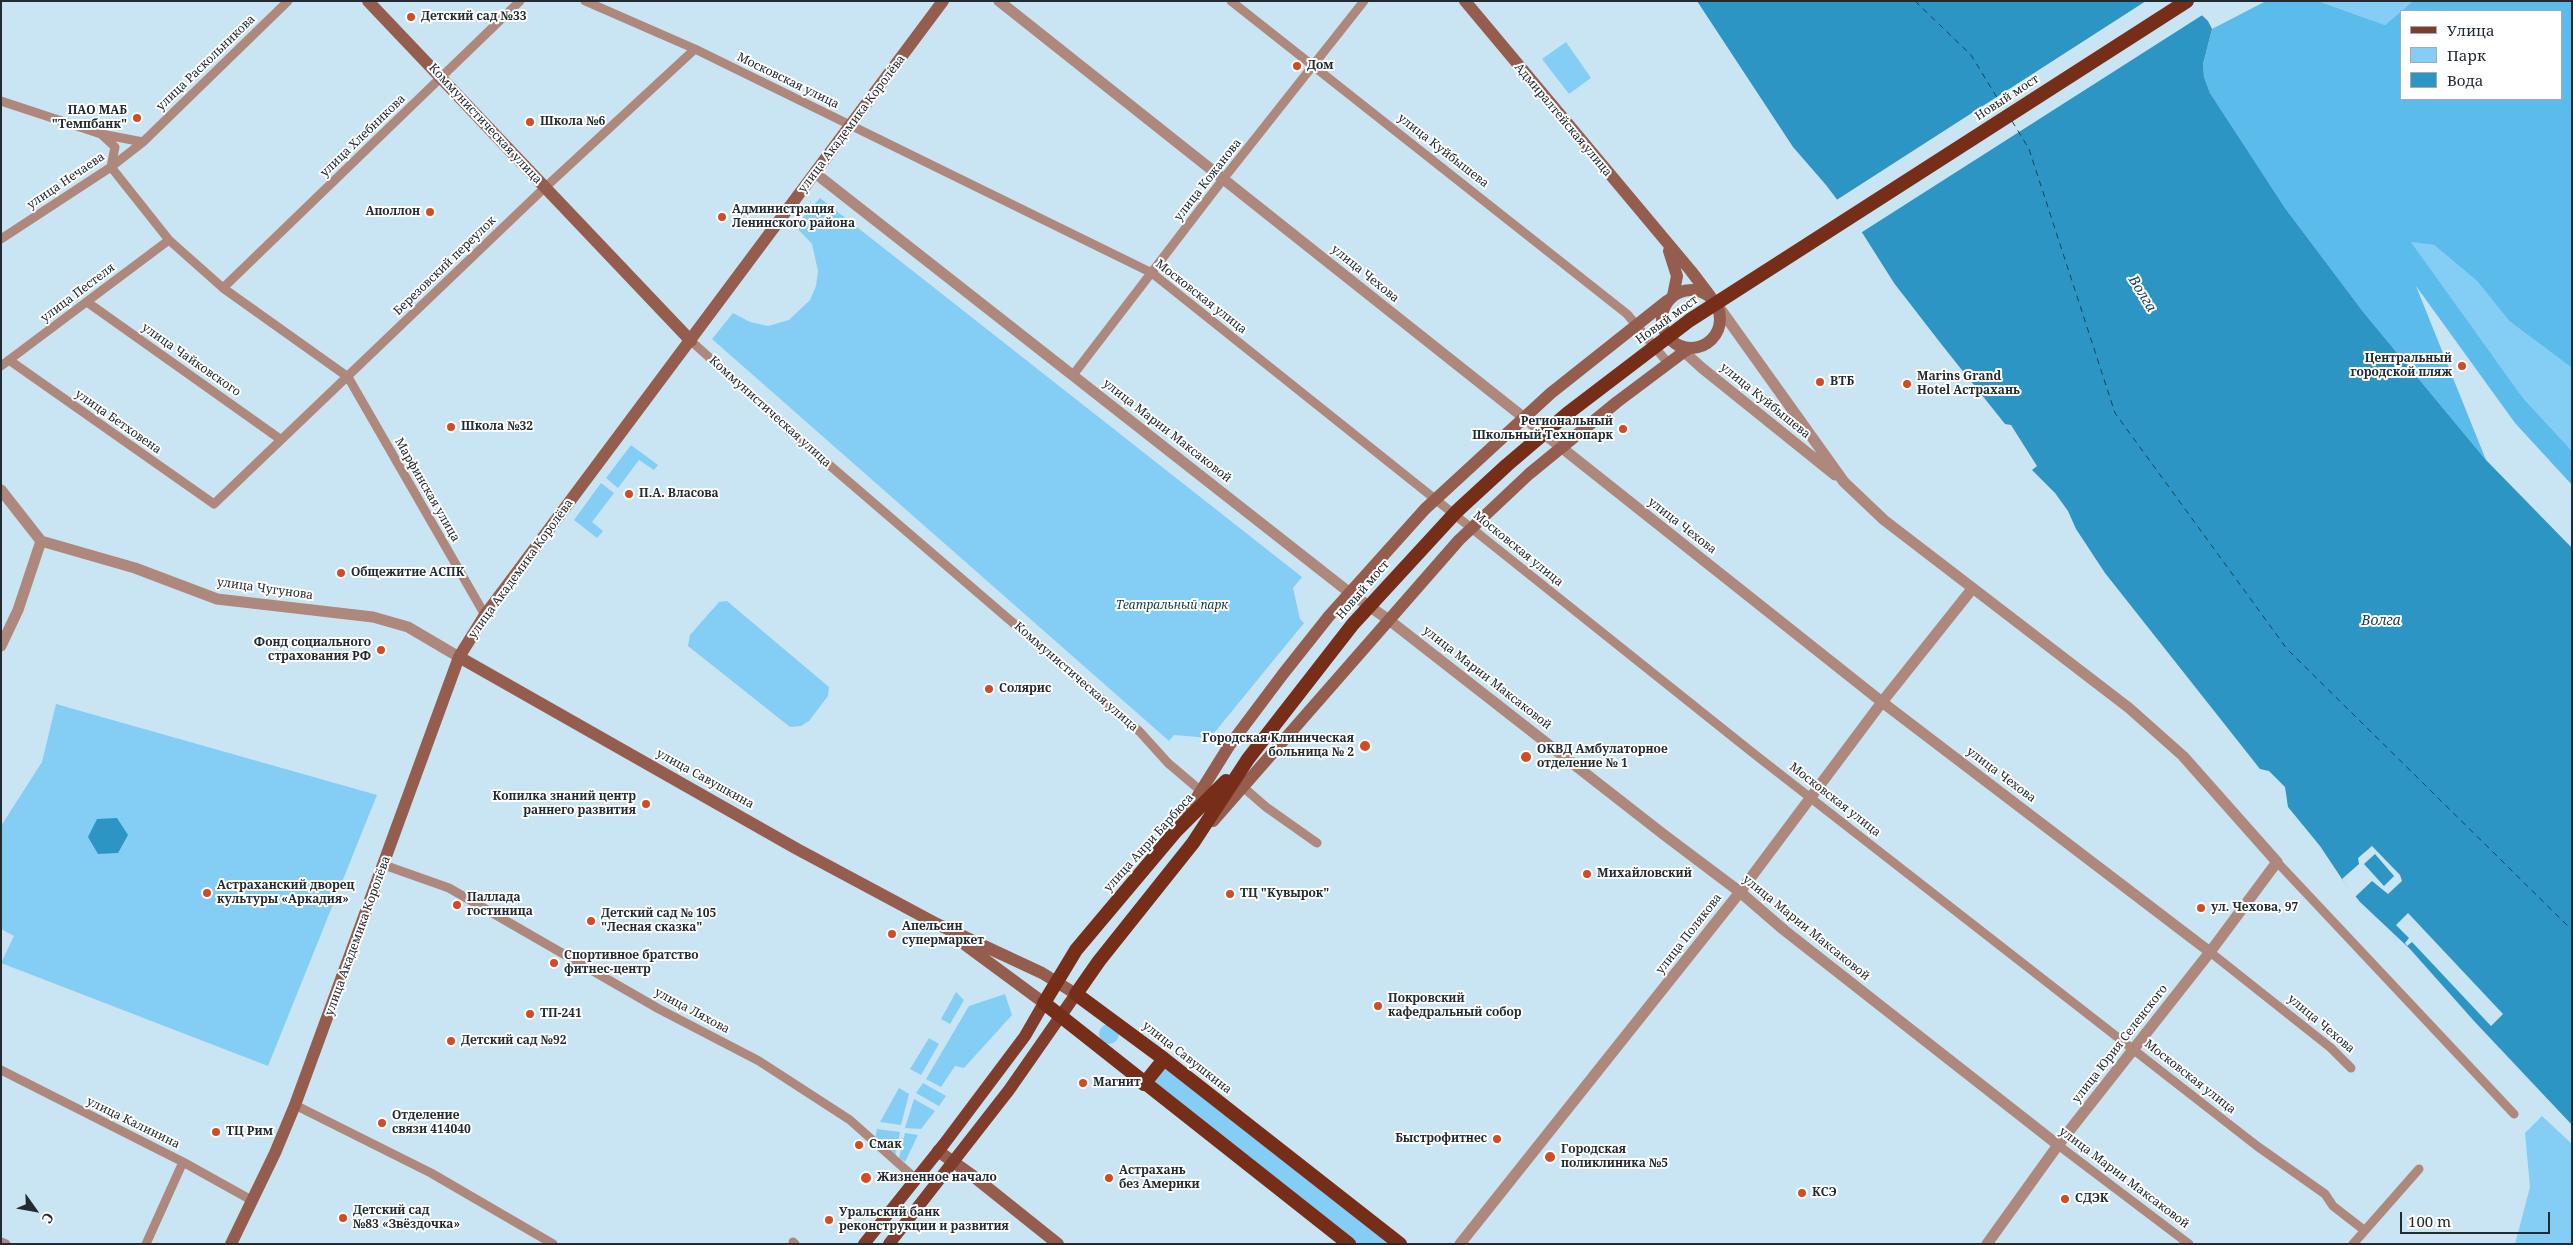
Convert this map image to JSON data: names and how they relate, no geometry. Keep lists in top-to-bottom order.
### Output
{
  "streets": {
    "highway": ["Новый мост", "улица Савушкина", "улица Анри Барбюса"],
    "main road": ["Адмиралтейская улица", "Коммунистическая улица", "улица Академика Королёва"],
    "street": [
      "улица Раскольникова",
      "Московская улица",
      "улица Хлебникова",
      "улица Куйбышева",
      "улица Кожанова",
      "улица Нечаева",
      "Березовский переулок",
      "улица Чехова",
      "улица Пестеля",
      "улица Чайковского",
      "улица Бетховена",
      "улица Марии Максаковой",
      "Марфинская улица",
      "улица Чугунова",
      "улица Полякова",
      "улица Ляхова",
      "улица Юрия Селенского",
      "улица Калинина"
    ]
  },
  "crossings": [
    ["улица Раскольникова", "улица Нечаева"],
    ["Московская улица", "улица Академика Королёва"],
    ["Московская улица", "улица Кожанова"],
    ["Московская улица", "Березовский переулок"],
    ["Московская улица", "улица Полякова"],
    ["Московская улица", "улица Юрия Селенского"],
    ["Новый мост", "улица Анри Барбюса"],
    ["Коммунистическая улица", "улица Академика Королёва"],
    ["Коммунистическая улица", "улица Хлебникова"],
    ["Коммунистическая улица", "Березовский переулок"],
    ["улица Академика Королёва", "улица Марии Максаковой"],
    ["улица Академика Королёва", "Марфинская улица"],
    ["улица Академика Королёва", "улица Чугунова"],
    ["улица Академика Королёва", "улица Савушкина"],
    ["улица Академика Королёва", "улица Ляхова"],
    ["улица Академика Королёва", "улица Калинина"],
    ["улица Куйбышева", "улица Кожанова"],
    ["улица Кожанова", "улица Чехова"],
    ["улица Кожанова", "улица Марии Максаковой"],
    ["Березовский переулок", "улица Чайковского"],
    ["Березовский переулок", "улица Бетховена"],
    ["Березовский переулок", "Марфинская улица"],
    ["улица Чехова", "улица Полякова"],
    ["улица Чехова", "улица Юрия Селенского"],
    ["улица Пестеля", "улица Чайковского"],
    ["улица Пестеля", "улица Бетховена"],
    ["улица Марии Максаковой", "улица Полякова"],
    ["улица Марии Максаковой", "улица Юрия Селенского"],
    ["улица Чугунова", "улица Савушкина"],
    ["улица Савушкина", "улица Анри Барбюса"],
    ["улица Анри Барбюса", "улица Ляхова"]
  ],
  "water": ["Волга"],
  "parks": ["Театральный парк"],
  "places": [
    "Детский сад №33",
    "Дом",
    "ПАО МАБ \"Темпбанк\"",
    "Школа №6",
    "Аполлон",
    "Администрация Ленинского района",
    "Центральный городской пляж",
    "ВТБ",
    "Marins Grand Hotel Астрахань",
    "Школа №32",
    "Региональный Школьный Технопарк",
    "П.А. Власова",
    "Общежитие АСПК",
    "Фонд социального страхования РФ",
    "Солярис",
    "Городская Клиническая больница № 2",
    "ОКВД Амбулаторное отделение № 1",
    "Копилка знаний центр раннего развития",
    "Михайловский",
    "Астраханский дворец культуры «Аркадия»",
    "ТЦ \"Кувырок\"",
    "Паллада гостиница",
    "ул. Чехова, 97",
    "Детский сад № 105 \"Лесная сказка\"",
    "Апельсин супермаркет",
    "Спортивное братство фитнес-центр",
    "Покровский кафедральный собор",
    "ТП-241",
    "Детский сад №92",
    "Магнит",
    "Отделение связи 414040",
    "ТЦ Рим",
    "Быстрофитнес",
    "Смак",
    "Городская поликлиника №5",
    "Жизненное начало",
    "Астрахань без Америки",
    "КСЭ",
    "СДЭК",
    "Детский сад №83 «Звёздочка»",
    "Уральский банк реконструкции и развития"
  ],
  "legend": ["Улица", "Парк", "Вода"],
  "scale_bar": "100 m",
  "north": "bottom right"
}
